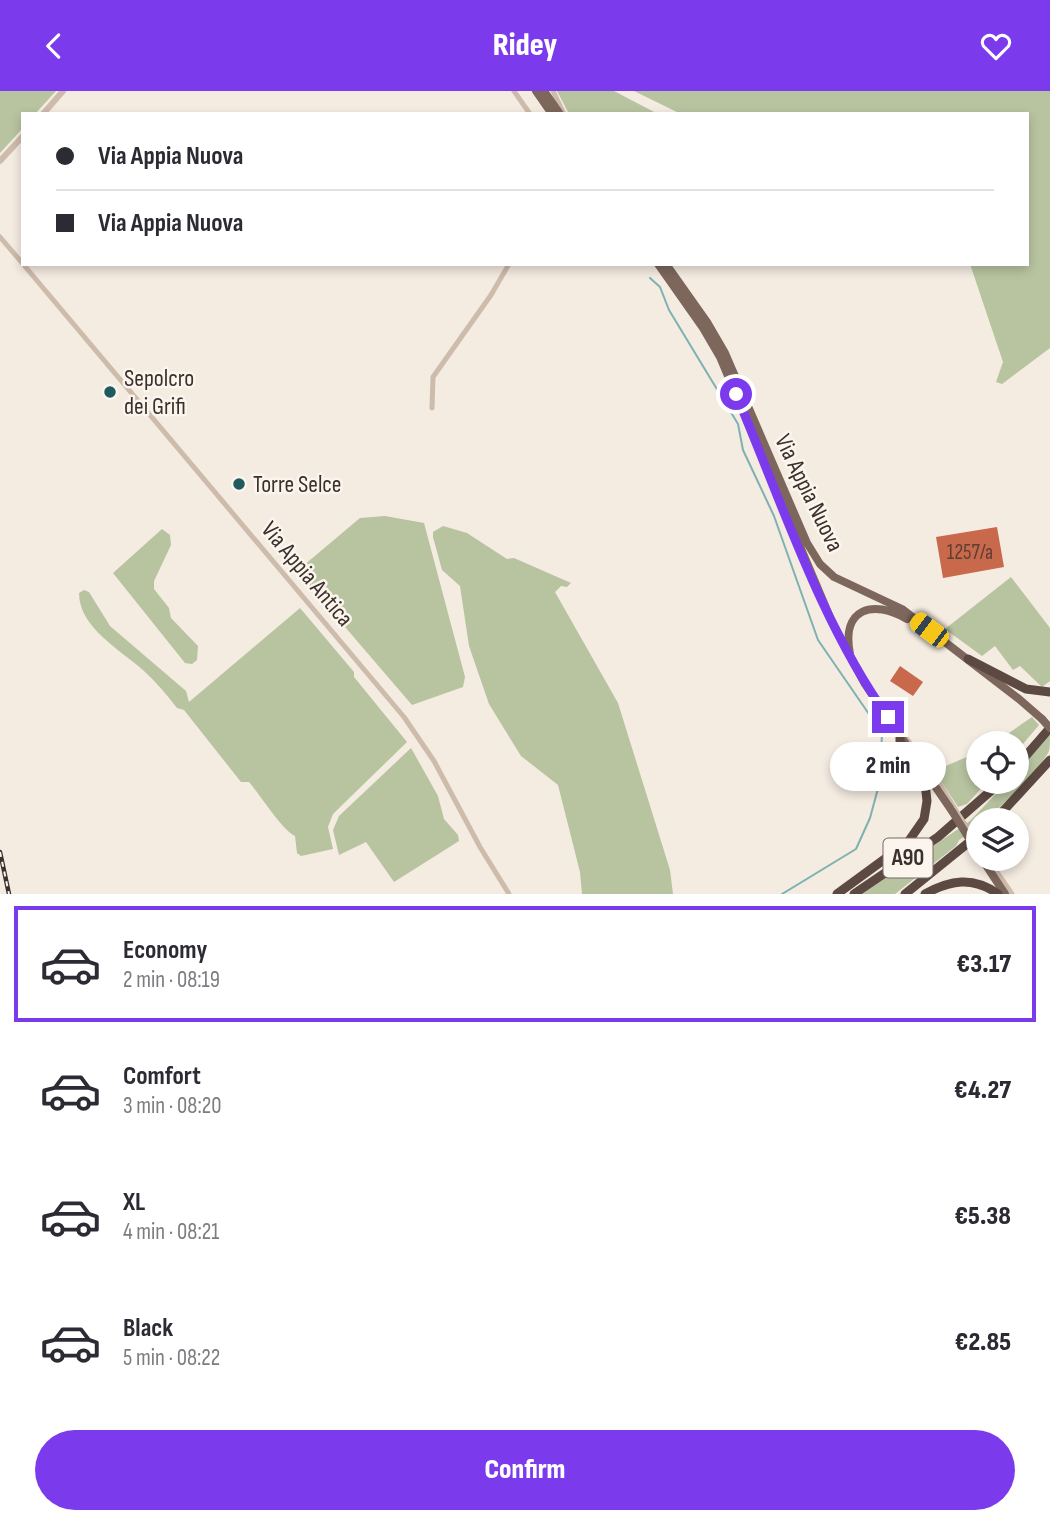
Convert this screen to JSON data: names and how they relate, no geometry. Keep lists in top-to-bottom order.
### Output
{
  "streets": {
    "highway": ["A90"],
    "main road": ["Via Appia Nuova"],
    "street": ["Via Appia Antica"]
  },
  "places": ["Sepolcro dei Grifi", "Torre Selce"],
  "house_numbers": ["1257/a"],
  "page": {
    "header": "Ridey",
    "banner": ["Via Appia Nuova", "Via Appia Nuova"],
    "bubble": "2 min",
    "list": [
      {
        "name": "Economy",
        "note": "2 min · 08:19",
        "value": "€3.17"
      },
      {
        "name": "Comfort",
        "note": "3 min · 08:20",
        "value": "€4.27"
      },
      {
        "name": "XL",
        "note": "4 min · 08:21",
        "value": "€5.38"
      },
      {
        "name": "Black",
        "note": "5 min · 08:22",
        "value": "€2.85"
      }
    ],
    "buttons": "Confirm"
  }
}
